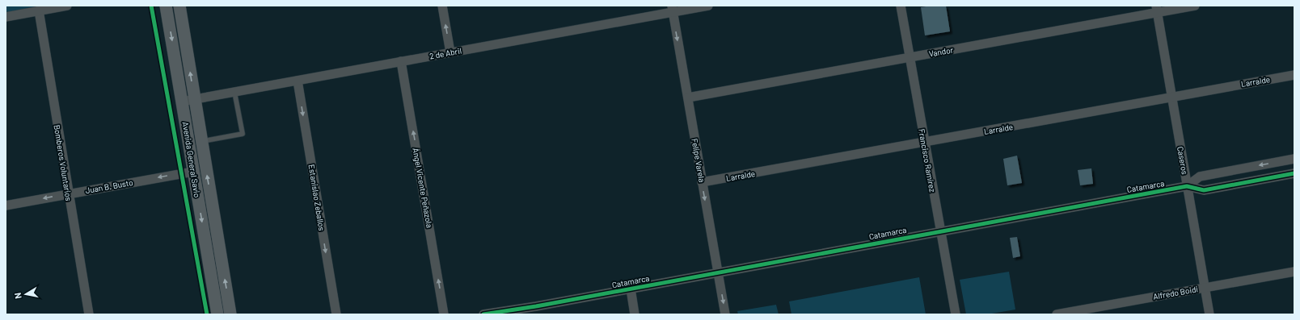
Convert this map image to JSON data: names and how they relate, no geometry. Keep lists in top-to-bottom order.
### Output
{
  "streets": {
    "main road": ["Avenida General Savio"],
    "street": [
      "Vandor",
      "2 de Abril",
      "Larralde",
      "Felipe Varela",
      "Francisco Ramírez",
      "Caseros",
      "Bomberos Voluntarios",
      "Juan B. Busto",
      "Catamarca",
      "Ángel Vicente Peñazola",
      "Estanislao Zeballos",
      "Alfredo Boidi"
    ]
  },
  "crossings": [
    ["Vandor", "Felipe Varela"],
    ["Vandor", "Francisco Ramírez"],
    ["Vandor", "Caseros"],
    ["2 de Abril", "Avenida General Savio"],
    ["2 de Abril", "Felipe Varela"],
    ["2 de Abril", "Ángel Vicente Peñazola"],
    ["2 de Abril", "Estanislao Zeballos"],
    ["Larralde", "Felipe Varela"],
    ["Larralde", "Francisco Ramírez"],
    ["Larralde", "Caseros"],
    ["Avenida General Savio", "Juan B. Busto"],
    ["Felipe Varela", "Catamarca"],
    ["Francisco Ramírez", "Catamarca"],
    ["Caseros", "Catamarca"],
    ["Caseros", "Alfredo Boidi"],
    ["Bomberos Voluntarios", "Juan B. Busto"]
  ],
  "one_way": [
    "Felipe Varela",
    "Juan B. Busto",
    "Ángel Vicente Peñazola",
    "Estanislao Zeballos"
  ],
  "north": "left"
}
